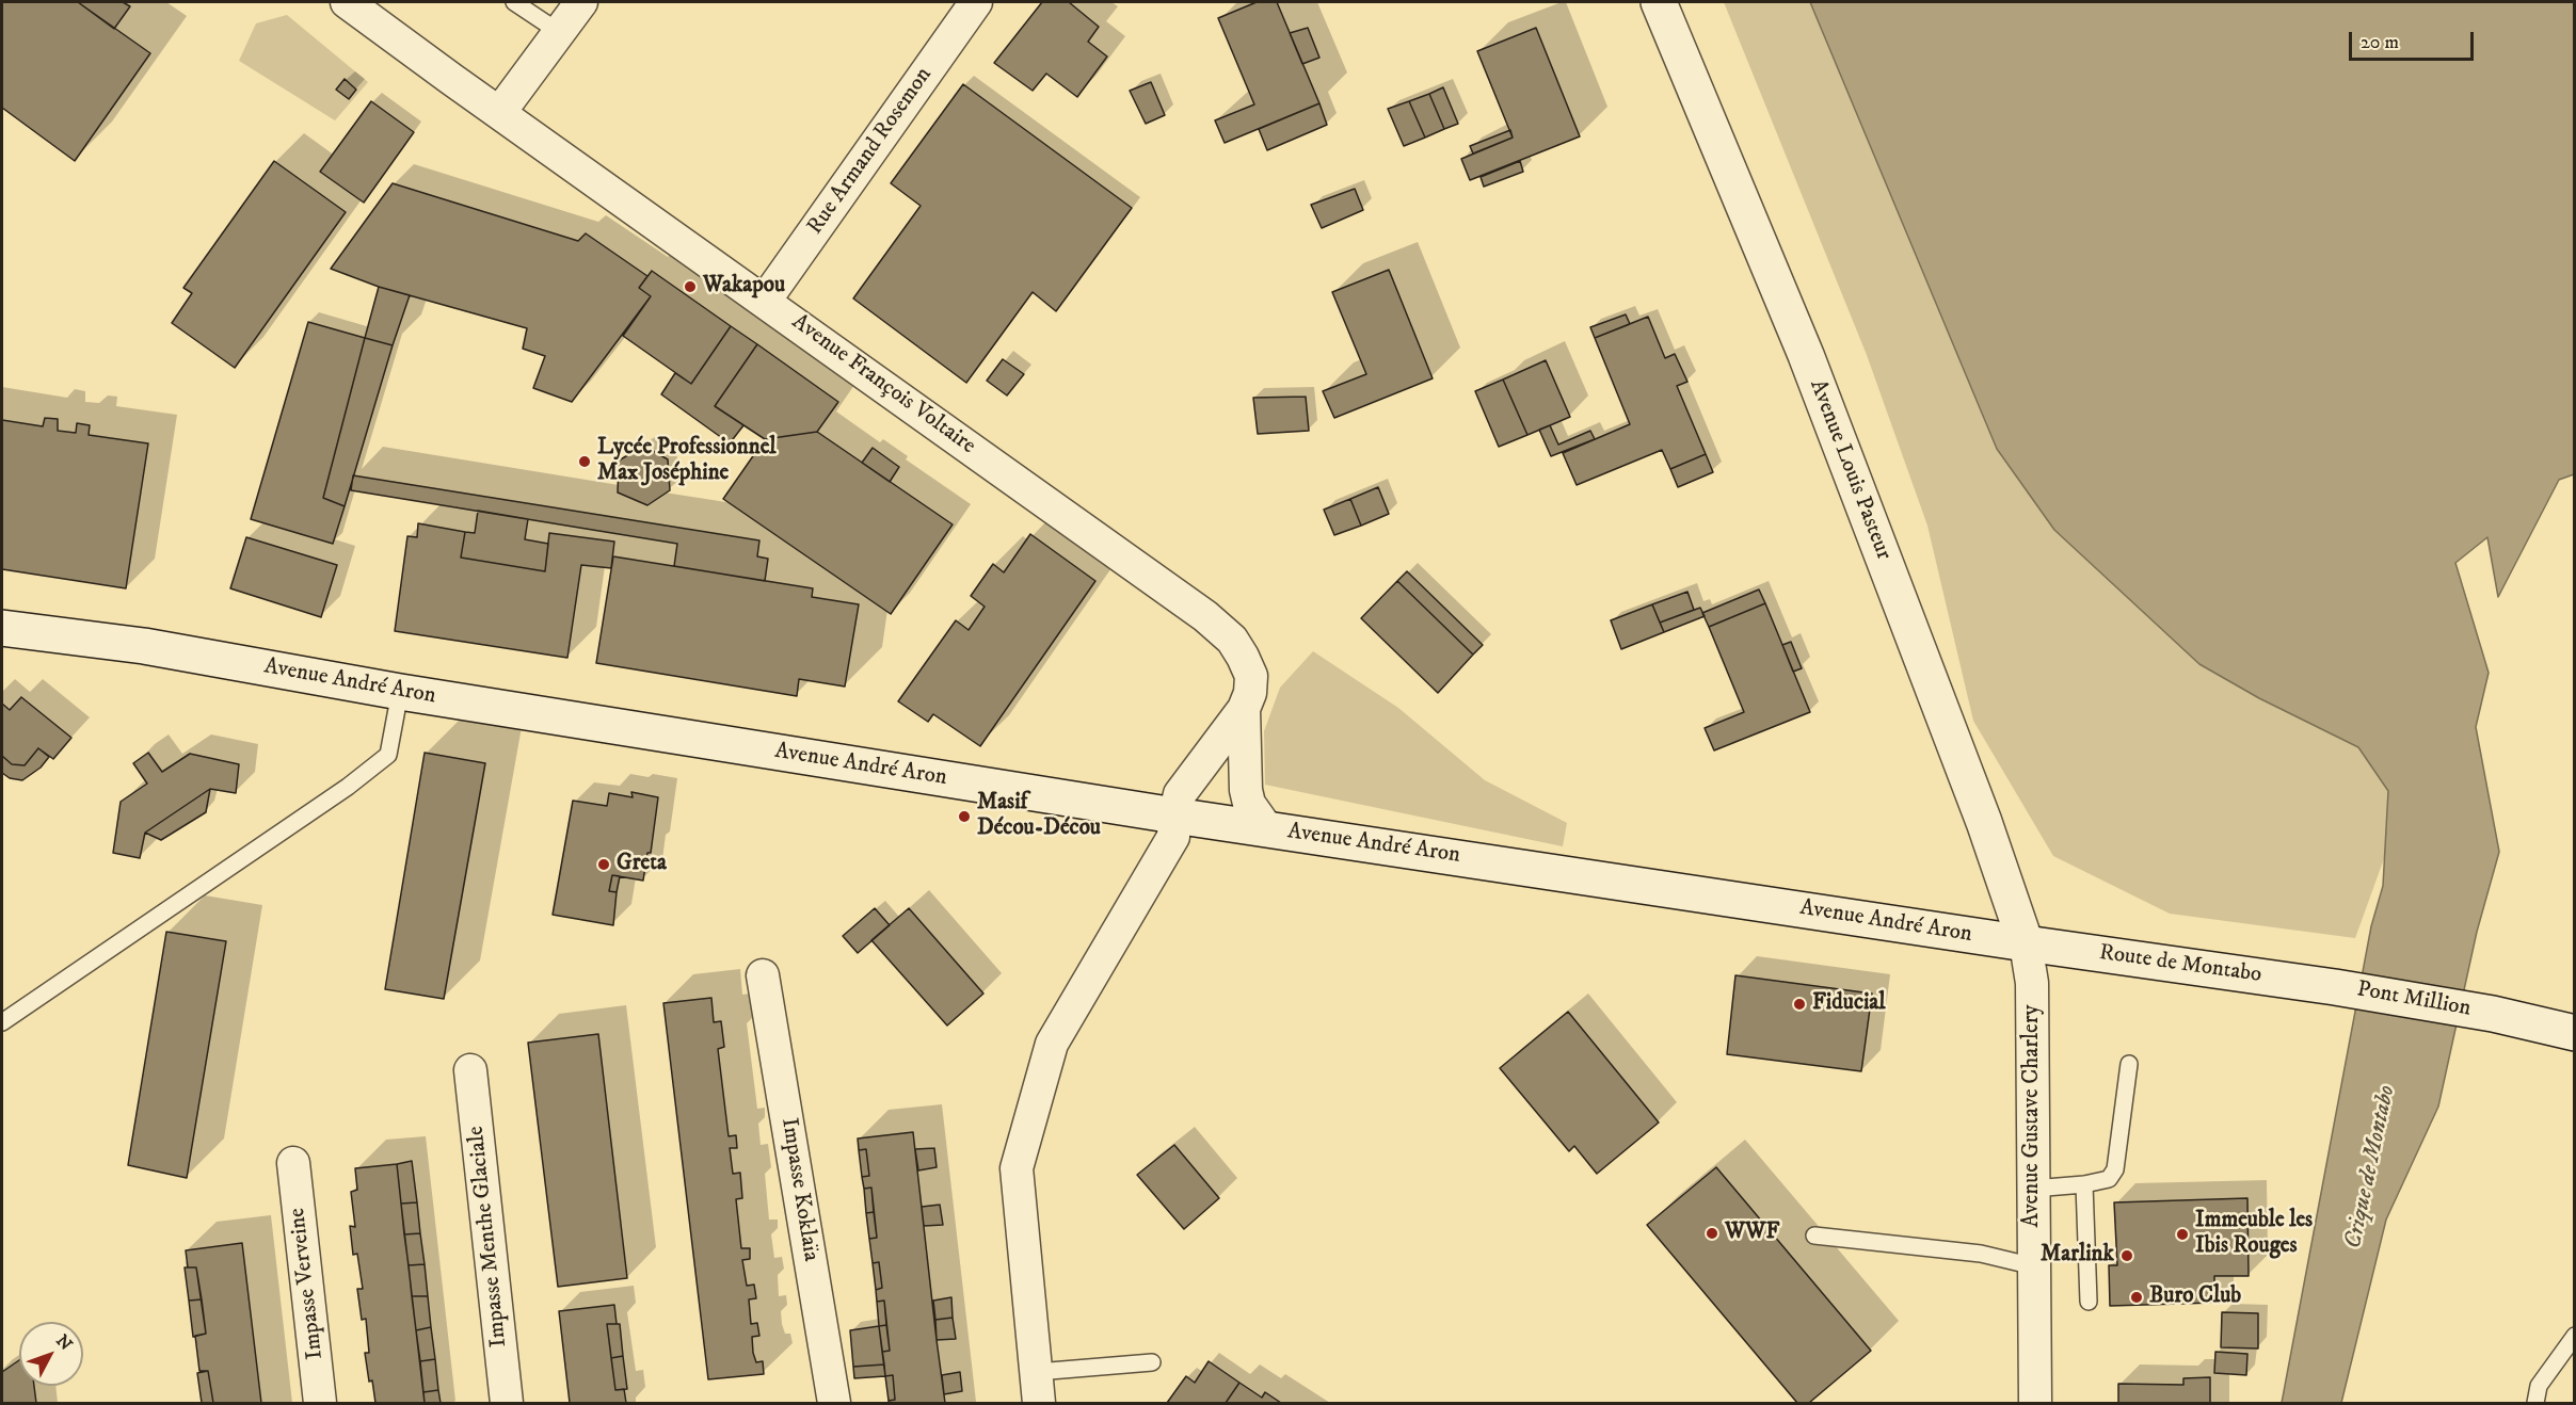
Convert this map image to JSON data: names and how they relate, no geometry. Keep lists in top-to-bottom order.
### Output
{
  "streets": {
    "main road": [
      "Avenue Louis Pasteur",
      "Avenue André Aron",
      "Route de Montabo",
      "Pont Million"
    ],
    "street": [
      "Rue Armand Rosemon",
      "Avenue François Voltaire",
      "Avenue Gustave Charlery",
      "Impasse Koklaïa",
      "Impasse Menthe Glaciale",
      "Impasse Verveine"
    ]
  },
  "crossings": [
    ["Rue Armand Rosemon", "Avenue François Voltaire"],
    ["Avenue François Voltaire", "Avenue André Aron"],
    ["Avenue Louis Pasteur", "Avenue André Aron"],
    ["Avenue Louis Pasteur", "Route de Montabo"],
    ["Avenue Louis Pasteur", "Avenue Gustave Charlery"],
    ["Avenue André Aron", "Route de Montabo"],
    ["Avenue André Aron", "Avenue Gustave Charlery"],
    ["Route de Montabo", "Pont Million"],
    ["Route de Montabo", "Avenue Gustave Charlery"]
  ],
  "water": ["Crique de Montabo"],
  "places": [
    "Wakapou",
    "Lycée Professionnel Max Joséphine",
    "Masif Décou-Décou",
    "Greta",
    "Fiducial",
    "WWF",
    "Immeuble les Ibis Rouges",
    "Marlink",
    "Buro Club"
  ],
  "scale_bar": "20 m",
  "north": "top right"
}
